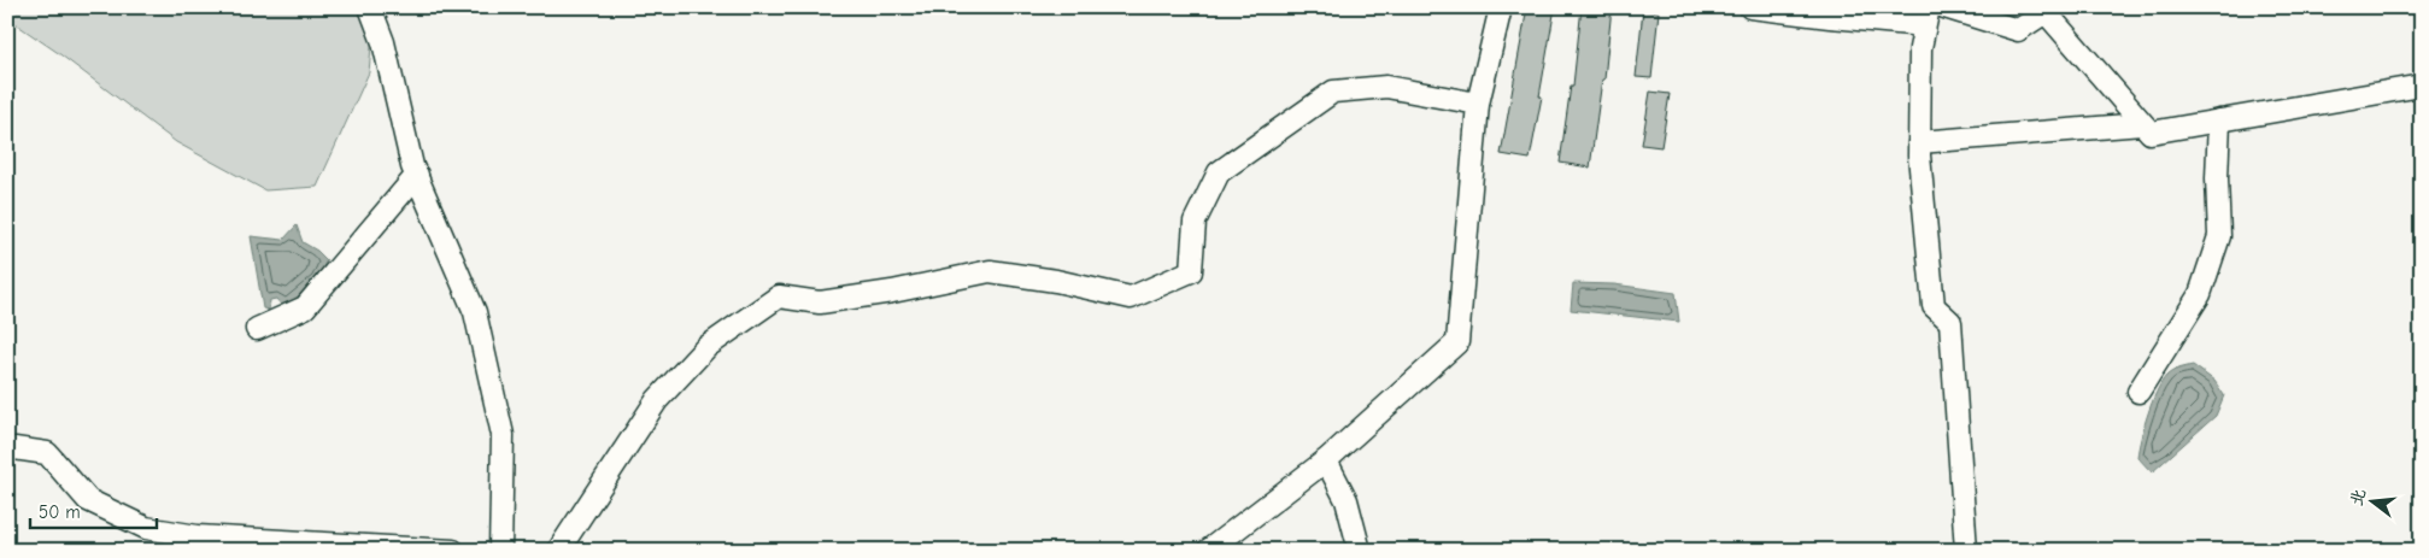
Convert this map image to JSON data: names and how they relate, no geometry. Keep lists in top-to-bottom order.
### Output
{
  "scale_bar": "50 m",
  "north": "left"
}
